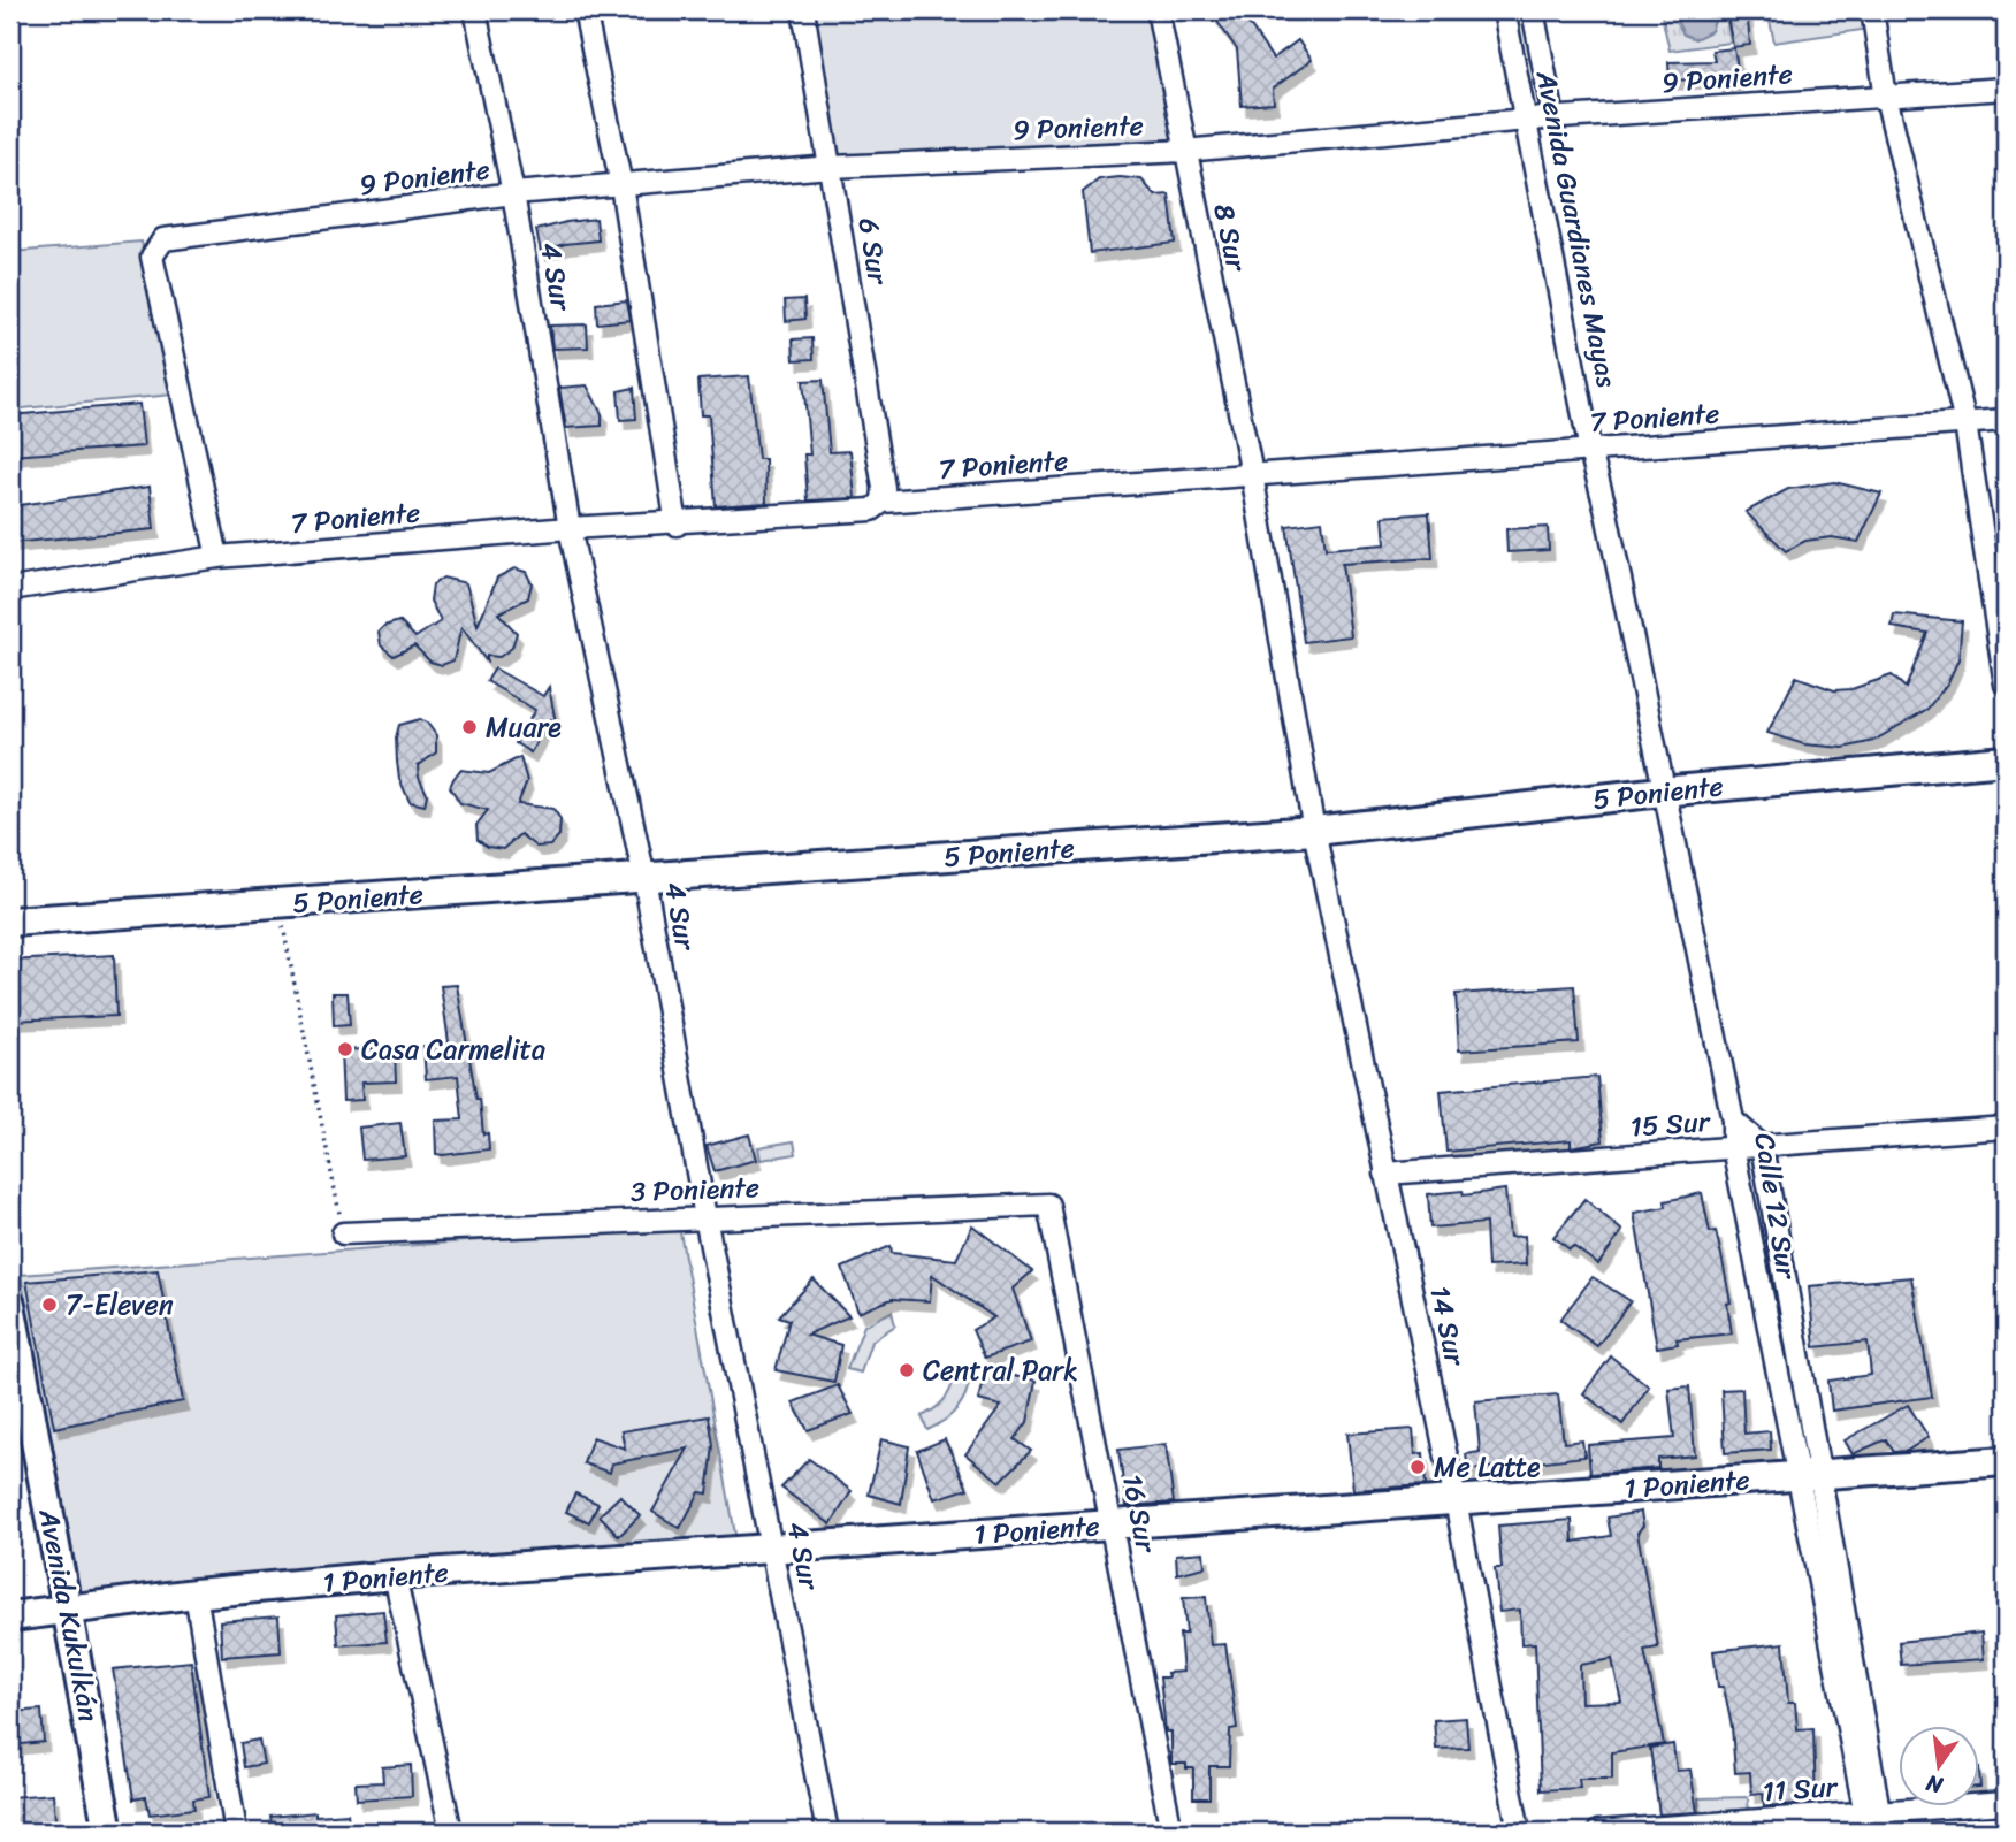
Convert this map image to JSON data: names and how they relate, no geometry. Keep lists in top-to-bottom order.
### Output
{
  "streets": {
    "street": [
      "9 Poniente",
      "Avenida Guardianes Mayas",
      "8 Sur",
      "6 Sur",
      "4 Sur",
      "7 Poniente",
      "5 Poniente",
      "15 Sur",
      "3 Poniente",
      "Calle 12 Sur",
      "14 Sur",
      "1 Poniente",
      "16 Sur",
      "Avenida Kukulkán",
      "11 Sur"
    ]
  },
  "crossings": [
    ["9 Poniente", "Avenida Guardianes Mayas"],
    ["9 Poniente", "8 Sur"],
    ["9 Poniente", "6 Sur"],
    ["9 Poniente", "4 Sur"],
    ["9 Poniente", "7 Poniente"],
    ["Avenida Guardianes Mayas", "7 Poniente"],
    ["Avenida Guardianes Mayas", "5 Poniente"],
    ["Avenida Guardianes Mayas", "Calle 12 Sur"],
    ["8 Sur", "7 Poniente"],
    ["8 Sur", "5 Poniente"],
    ["8 Sur", "14 Sur"],
    ["6 Sur", "7 Poniente"],
    ["4 Sur", "7 Poniente"],
    ["4 Sur", "5 Poniente"],
    ["4 Sur", "3 Poniente"],
    ["4 Sur", "1 Poniente"],
    ["5 Poniente", "14 Sur"],
    ["15 Sur", "Calle 12 Sur"],
    ["15 Sur", "14 Sur"],
    ["3 Poniente", "16 Sur"],
    ["Calle 12 Sur", "1 Poniente"],
    ["Calle 12 Sur", "11 Sur"],
    ["14 Sur", "1 Poniente"],
    ["1 Poniente", "16 Sur"],
    ["1 Poniente", "Avenida Kukulkán"]
  ],
  "places": [
    "Muare",
    "Casa Carmelita",
    "7-Eleven",
    "Central Park",
    "Me Latte"
  ],
  "north": "bottom"
}
